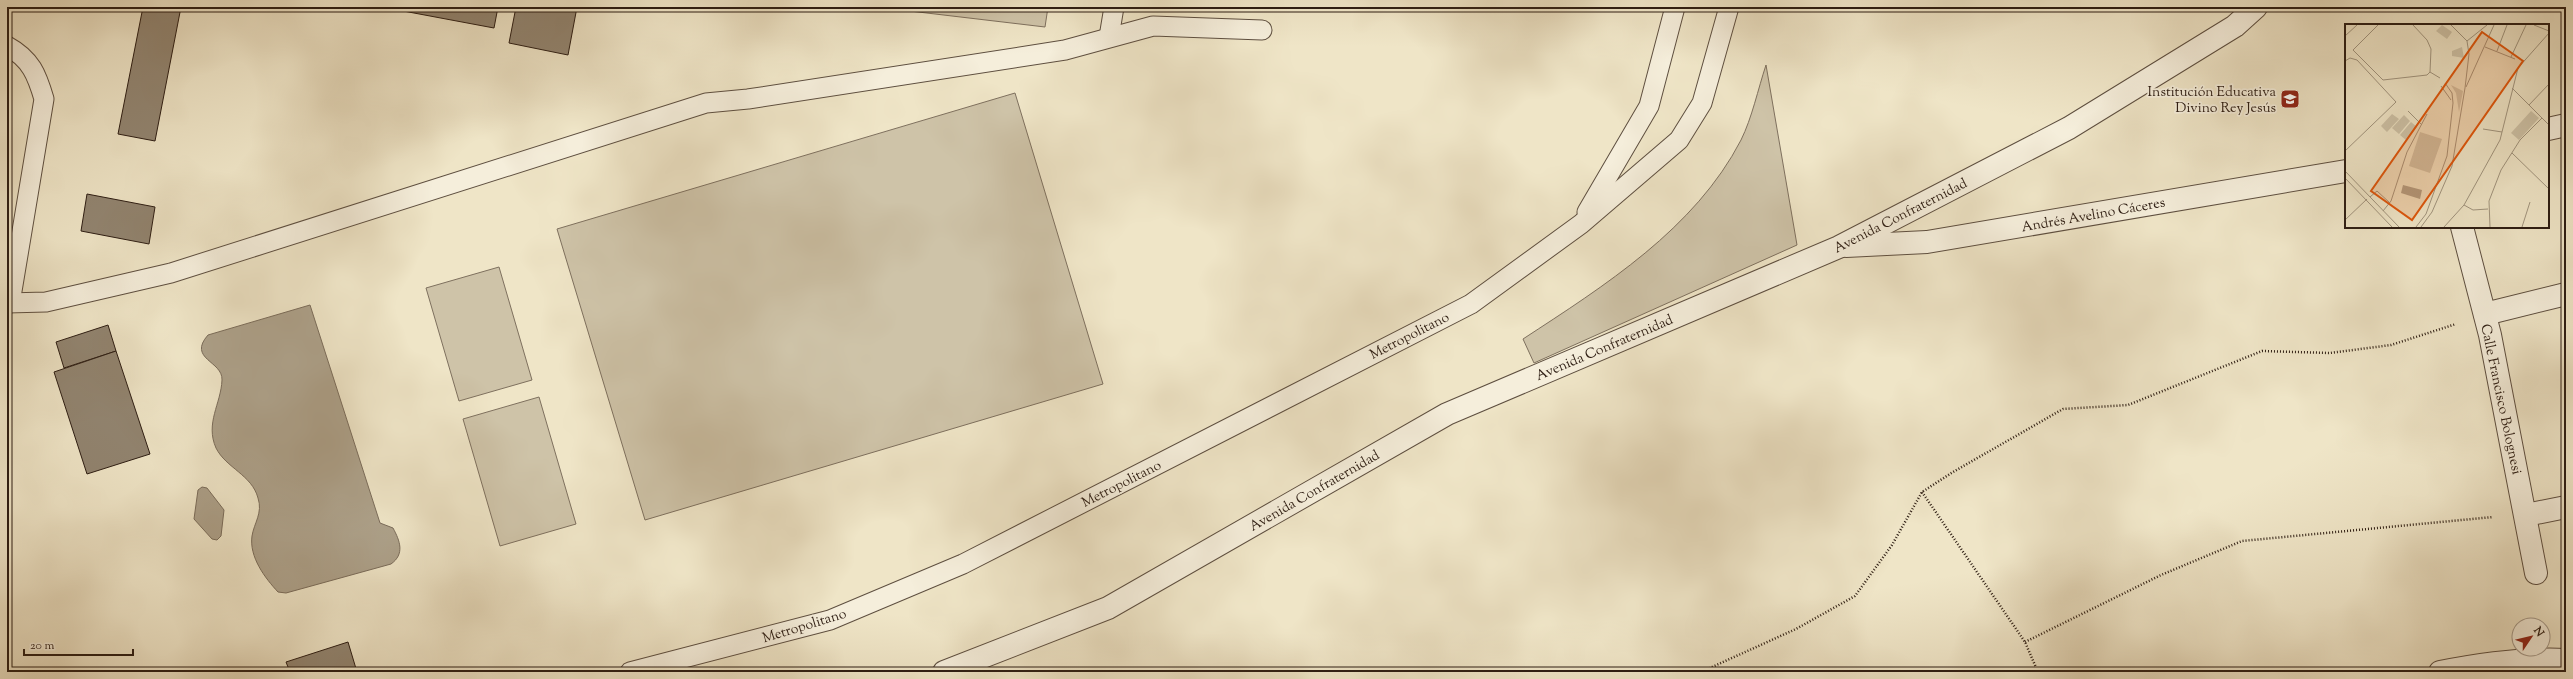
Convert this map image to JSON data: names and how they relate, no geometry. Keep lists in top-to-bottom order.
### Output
{
  "streets": {
    "street": ["Andrés Avelino Cáceres", "Avenida Confraternidad", "Calle Francisco Bolognesi"],
    "lane": ["Metropolitano"]
  },
  "crossings": [
    ["Andrés Avelino Cáceres", "Avenida Confraternidad"]
  ],
  "places": {
    "school or university": ["Institución Educativa Divino Rey Jesús"]
  },
  "scale_bar": "20 m",
  "north": "top right"
}
